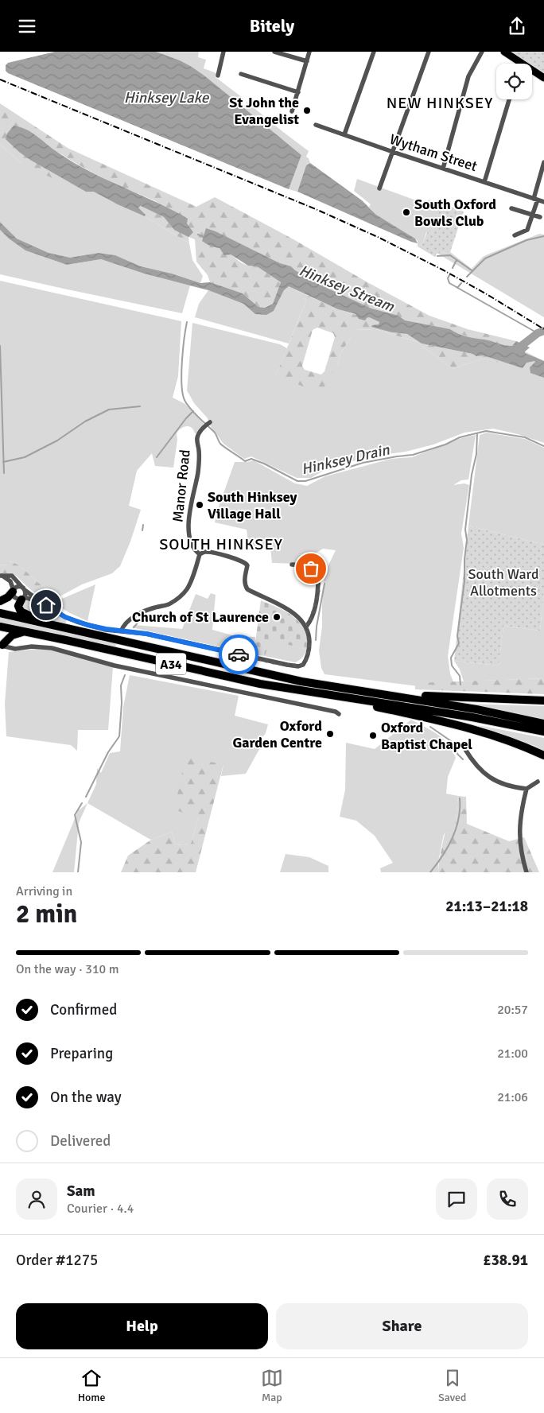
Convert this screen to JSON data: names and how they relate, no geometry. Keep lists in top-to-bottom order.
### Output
{
  "streets": {
    "highway": ["A34"],
    "street": ["Wytham Street", "Manor Road"]
  },
  "districts": ["NEW HINKSEY", "SOUTH HINKSEY"],
  "water": ["Hinksey Lake", "Hinksey Stream", "Hinksey Drain"],
  "parks": ["South Ward Allotments"],
  "places": [
    "St John the Evangelist",
    "South Oxford Bowls Club",
    "South Hinksey Village Hall",
    "Church of St Laurence",
    "Oxford Garden Centre",
    "Oxford Baptist Chapel"
  ],
  "page": {
    "header": "Bitely",
    "heading": ["2 min", "Arriving in", "21:13–21:18"],
    "panel": [
      "Sam",
      "Courier · 4.4",
      "Order #1275",
      "£38.91"
    ],
    "bar": "On the way · 310 m",
    "list": [
      ["Confirmed", "20:57"],
      ["Preparing", "21:00"],
      ["On the way", "21:06"],
      "Delivered"
    ],
    "buttons": ["Help", "Share"],
    "tabs": ["Home", "Map", "Saved"]
  }
}
